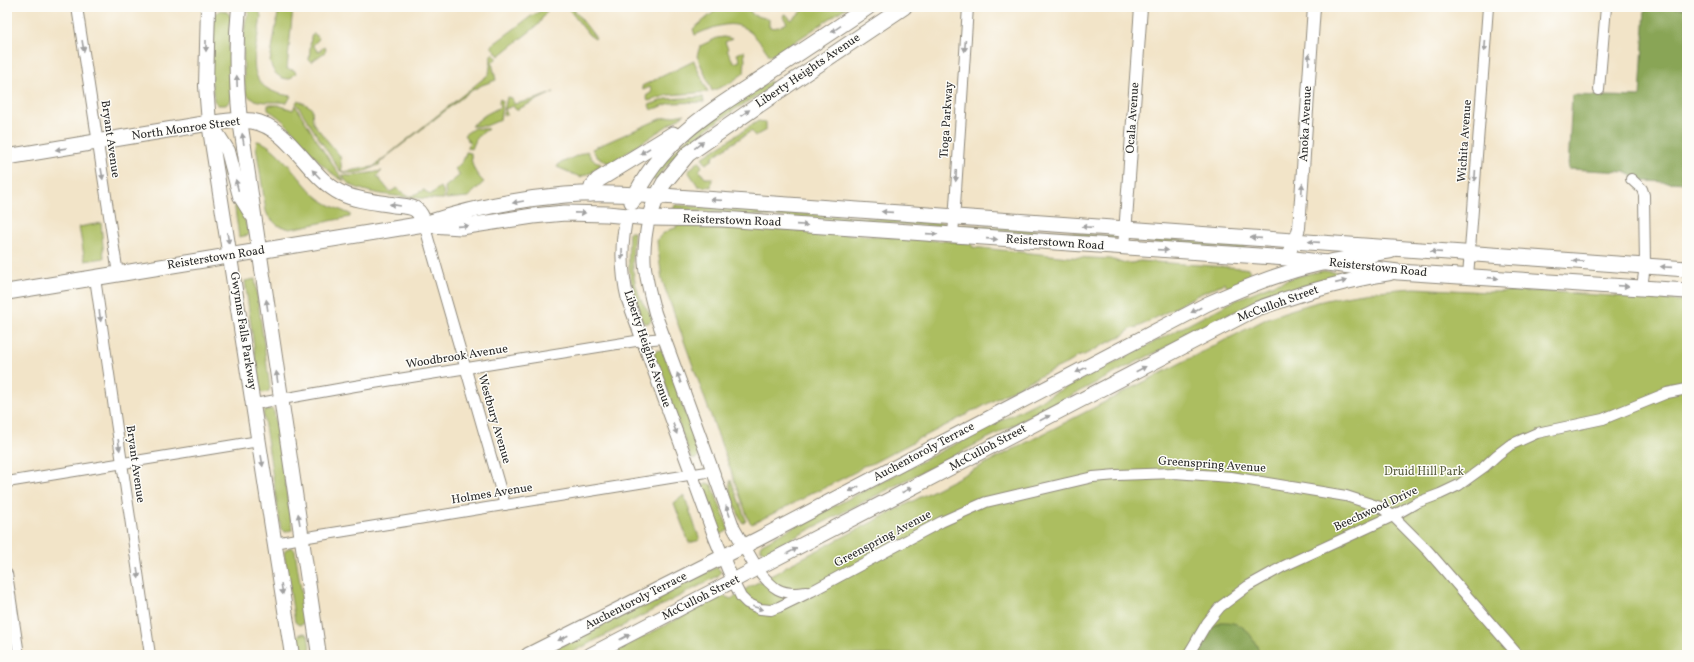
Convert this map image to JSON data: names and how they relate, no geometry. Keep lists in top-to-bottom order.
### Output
{
  "streets": {
    "main road": [
      "Liberty Heights Avenue",
      "North Monroe Street",
      "Reisterstown Road",
      "McCulloh Street",
      "Gwynns Falls Parkway",
      "Auchentoroly Terrace"
    ],
    "street": [
      "Ocala Avenue",
      "Tioga Parkway",
      "Anoka Avenue",
      "Bryant Avenue",
      "Wichita Avenue",
      "Woodbrook Avenue",
      "Westbury Avenue",
      "Greenspring Avenue",
      "Holmes Avenue",
      "Beechwood Drive"
    ]
  },
  "crossings": [
    ["Liberty Heights Avenue", "Reisterstown Road"],
    ["Liberty Heights Avenue", "McCulloh Street"],
    ["Liberty Heights Avenue", "Woodbrook Avenue"],
    ["Liberty Heights Avenue", "Auchentoroly Terrace"],
    ["Liberty Heights Avenue", "Greenspring Avenue"],
    ["Liberty Heights Avenue", "Holmes Avenue"],
    ["Ocala Avenue", "Reisterstown Road"],
    ["Tioga Parkway", "Reisterstown Road"],
    ["Anoka Avenue", "Reisterstown Road"],
    ["North Monroe Street", "Bryant Avenue"],
    ["North Monroe Street", "Reisterstown Road"],
    ["North Monroe Street", "Gwynns Falls Parkway"],
    ["North Monroe Street", "Westbury Avenue"],
    ["Bryant Avenue", "Reisterstown Road"],
    ["Wichita Avenue", "Reisterstown Road"],
    ["Reisterstown Road", "McCulloh Street"],
    ["Reisterstown Road", "Gwynns Falls Parkway"],
    ["Reisterstown Road", "Westbury Avenue"],
    ["Reisterstown Road", "Auchentoroly Terrace"],
    ["McCulloh Street", "Greenspring Avenue"],
    ["Gwynns Falls Parkway", "Woodbrook Avenue"],
    ["Gwynns Falls Parkway", "Holmes Avenue"],
    ["Woodbrook Avenue", "Westbury Avenue"],
    ["Westbury Avenue", "Holmes Avenue"],
    ["Greenspring Avenue", "Beechwood Drive"]
  ],
  "one_way": [
    "Tioga Parkway",
    "Anoka Avenue",
    "North Monroe Street",
    "Bryant Avenue",
    "Wichita Avenue",
    "McCulloh Street",
    "Auchentoroly Terrace"
  ],
  "parks": ["Druid Hill Park"]
}
